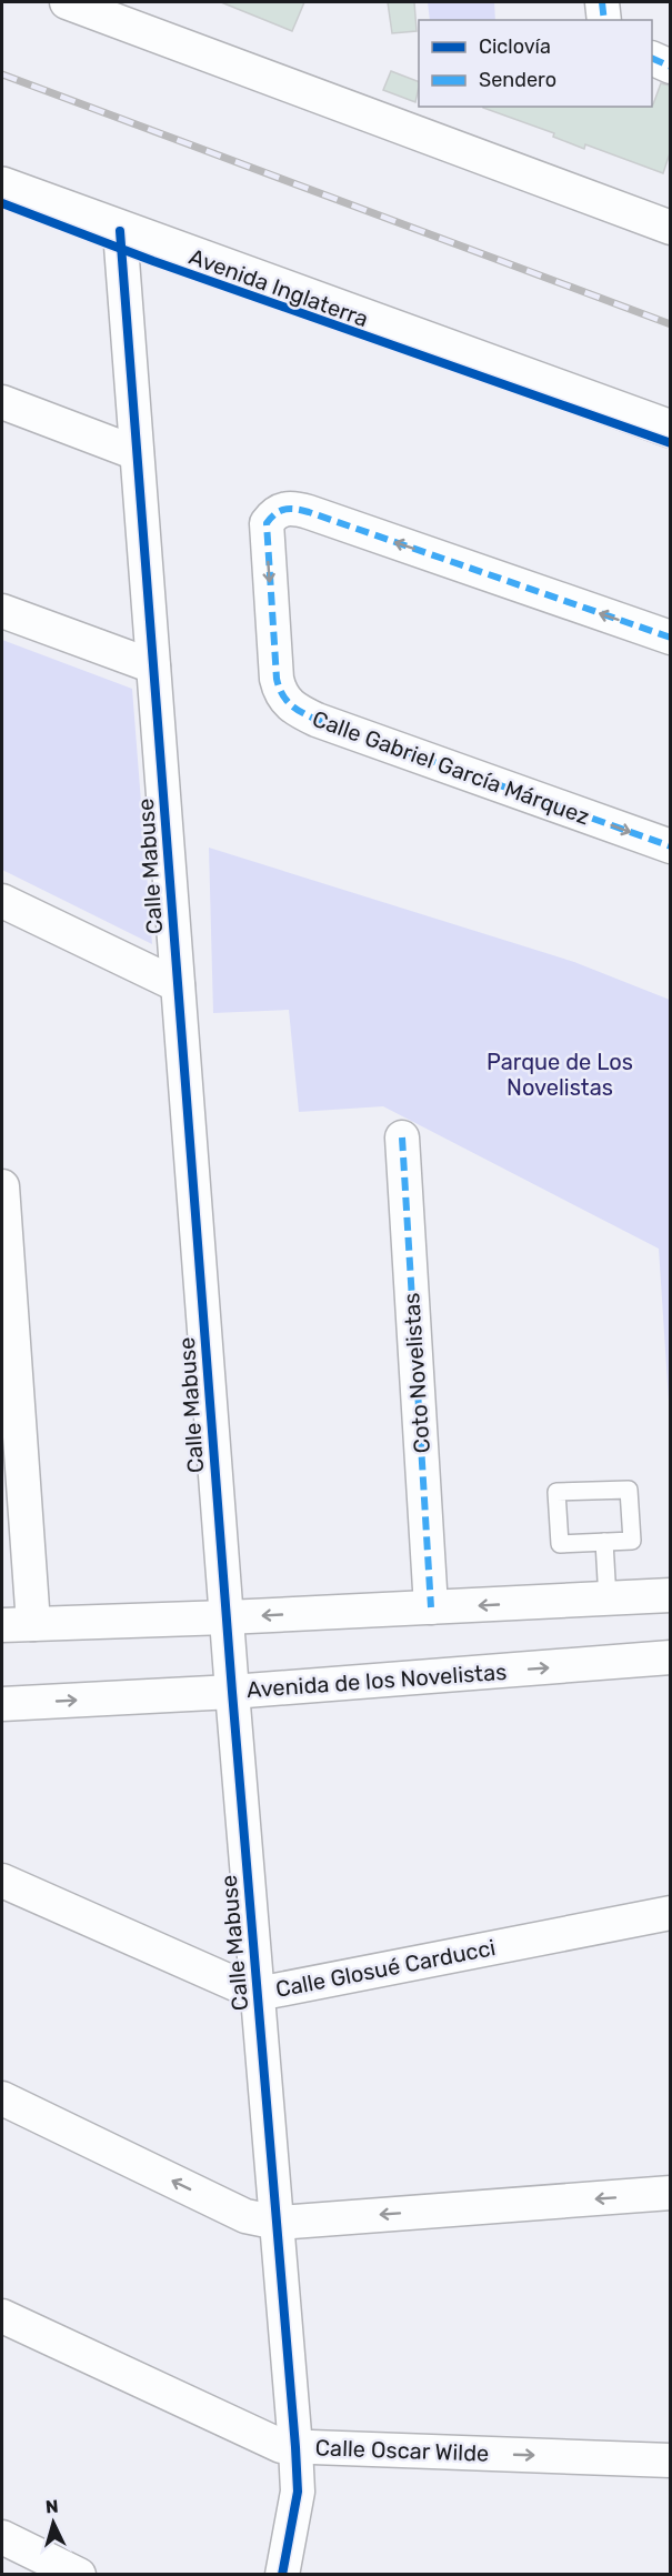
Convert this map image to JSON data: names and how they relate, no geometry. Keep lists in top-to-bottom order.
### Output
{
  "streets": {
    "street": [
      "Avenida Inglaterra",
      "Calle Gabriel García Márquez",
      "Calle Mabuse",
      "Coto Novelistas",
      "Avenida de los Novelistas",
      "Calle Glosué Carducci",
      "Calle Oscar Wilde"
    ]
  },
  "crossings": [
    ["Avenida Inglaterra", "Calle Mabuse"],
    ["Calle Mabuse", "Avenida de los Novelistas"],
    ["Calle Mabuse", "Calle Glosué Carducci"],
    ["Calle Mabuse", "Calle Oscar Wilde"]
  ],
  "parks": ["Parque de Los Novelistas"],
  "legend": ["Ciclovía", "Sendero"],
  "north": "top"
}
